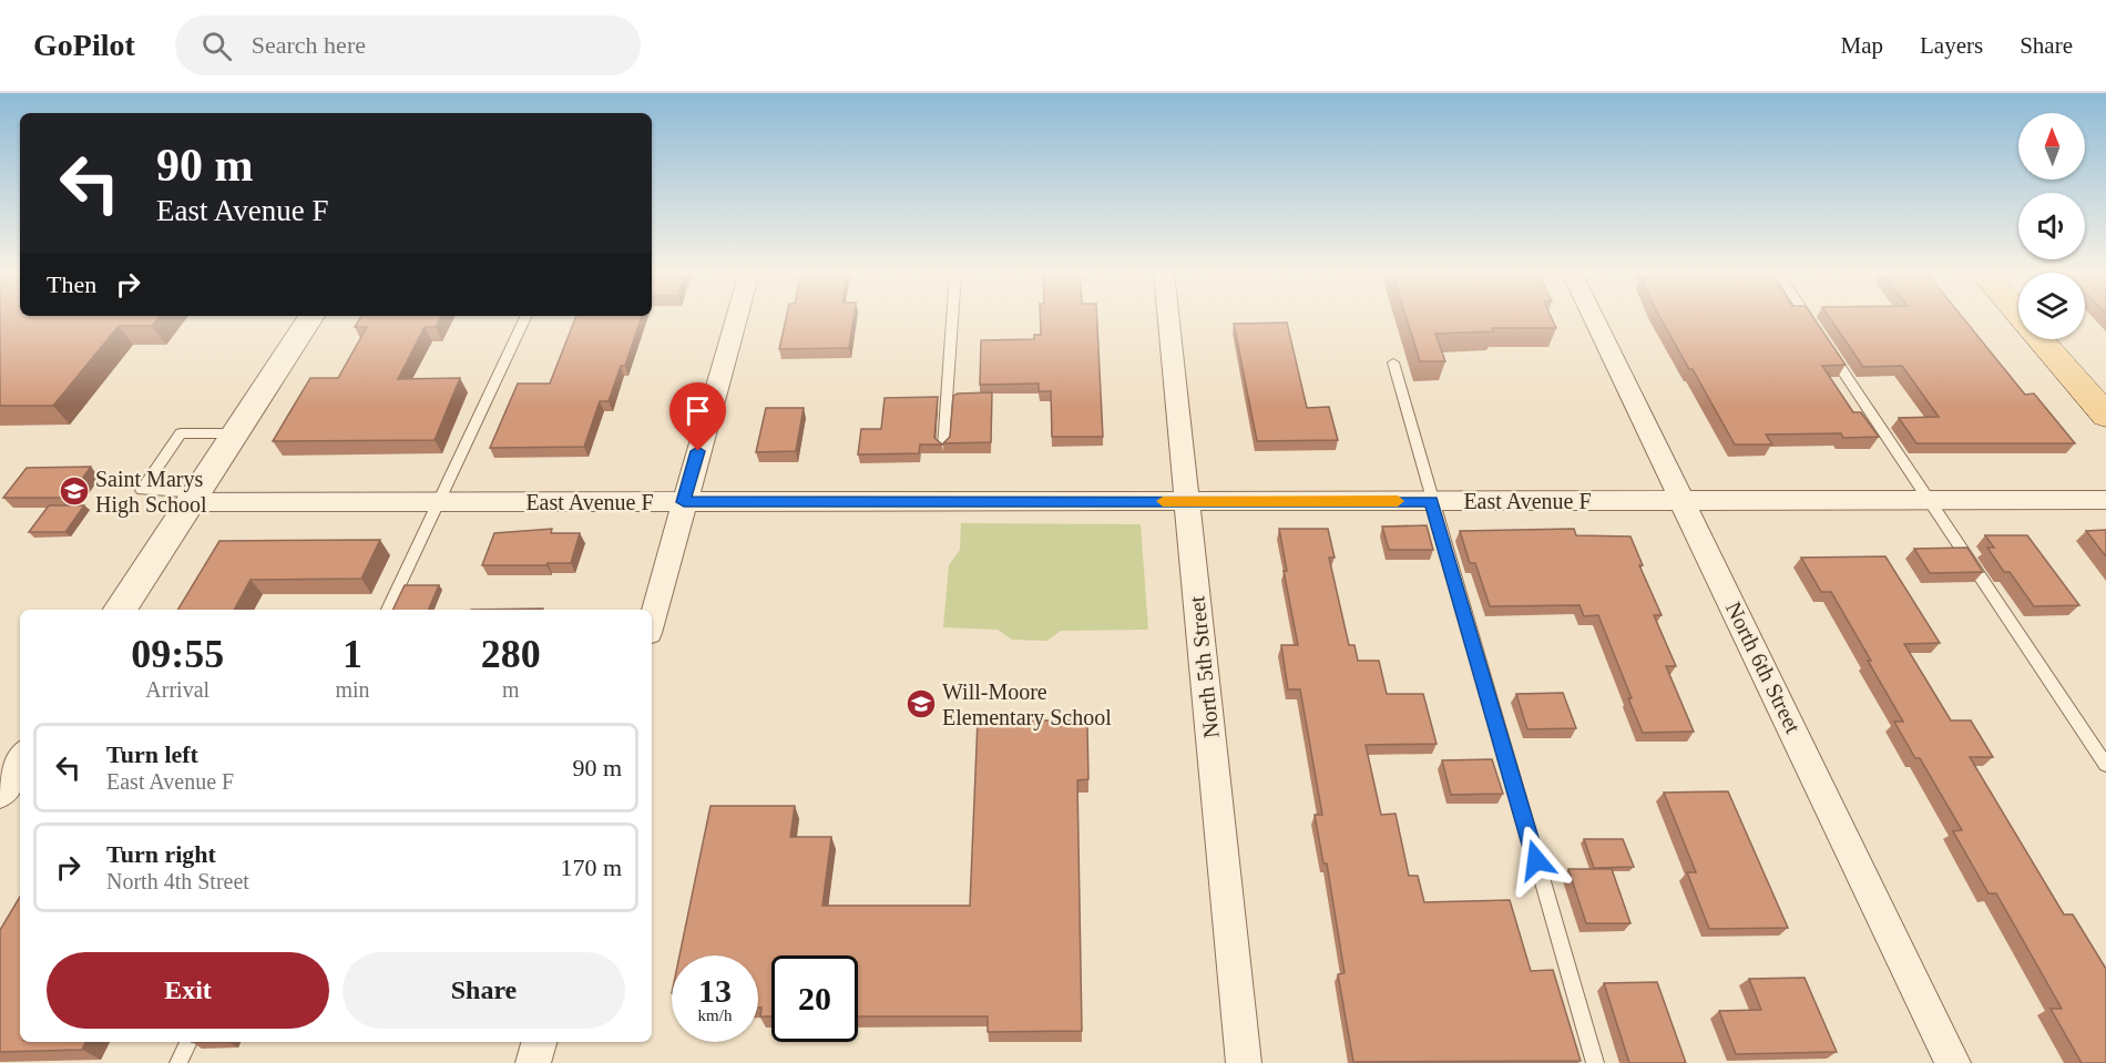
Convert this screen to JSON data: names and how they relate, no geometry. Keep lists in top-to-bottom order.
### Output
{
  "streets": {
    "street": ["East Avenue F", "North 5th Street", "North 6th Street"]
  },
  "crossings": [
    ["East Avenue F", "North 5th Street"],
    ["East Avenue F", "North 6th Street"]
  ],
  "places": {
    "school or university": ["Saint Marys High School", "Will-Moore Elementary School"]
  },
  "north": "top",
  "page": {
    "header": "GoPilot",
    "search": "Search here",
    "nav": ["Map", "Layers", "Share"],
    "turn": ["90 m", "East Avenue F"],
    "then": "Then",
    "eta": [
      "09:55",
      "Arrival",
      "1",
      "min",
      "280",
      "m"
    ],
    "list": [
      {
        "name": "Turn left",
        "note": "East Avenue F",
        "value": "90 m"
      },
      {
        "name": "Turn right",
        "note": "North 4th Street",
        "value": "170 m"
      }
    ],
    "buttons": ["Exit", "Share"],
    "speed": "13 km/h",
    "limit": "20"
  }
}
